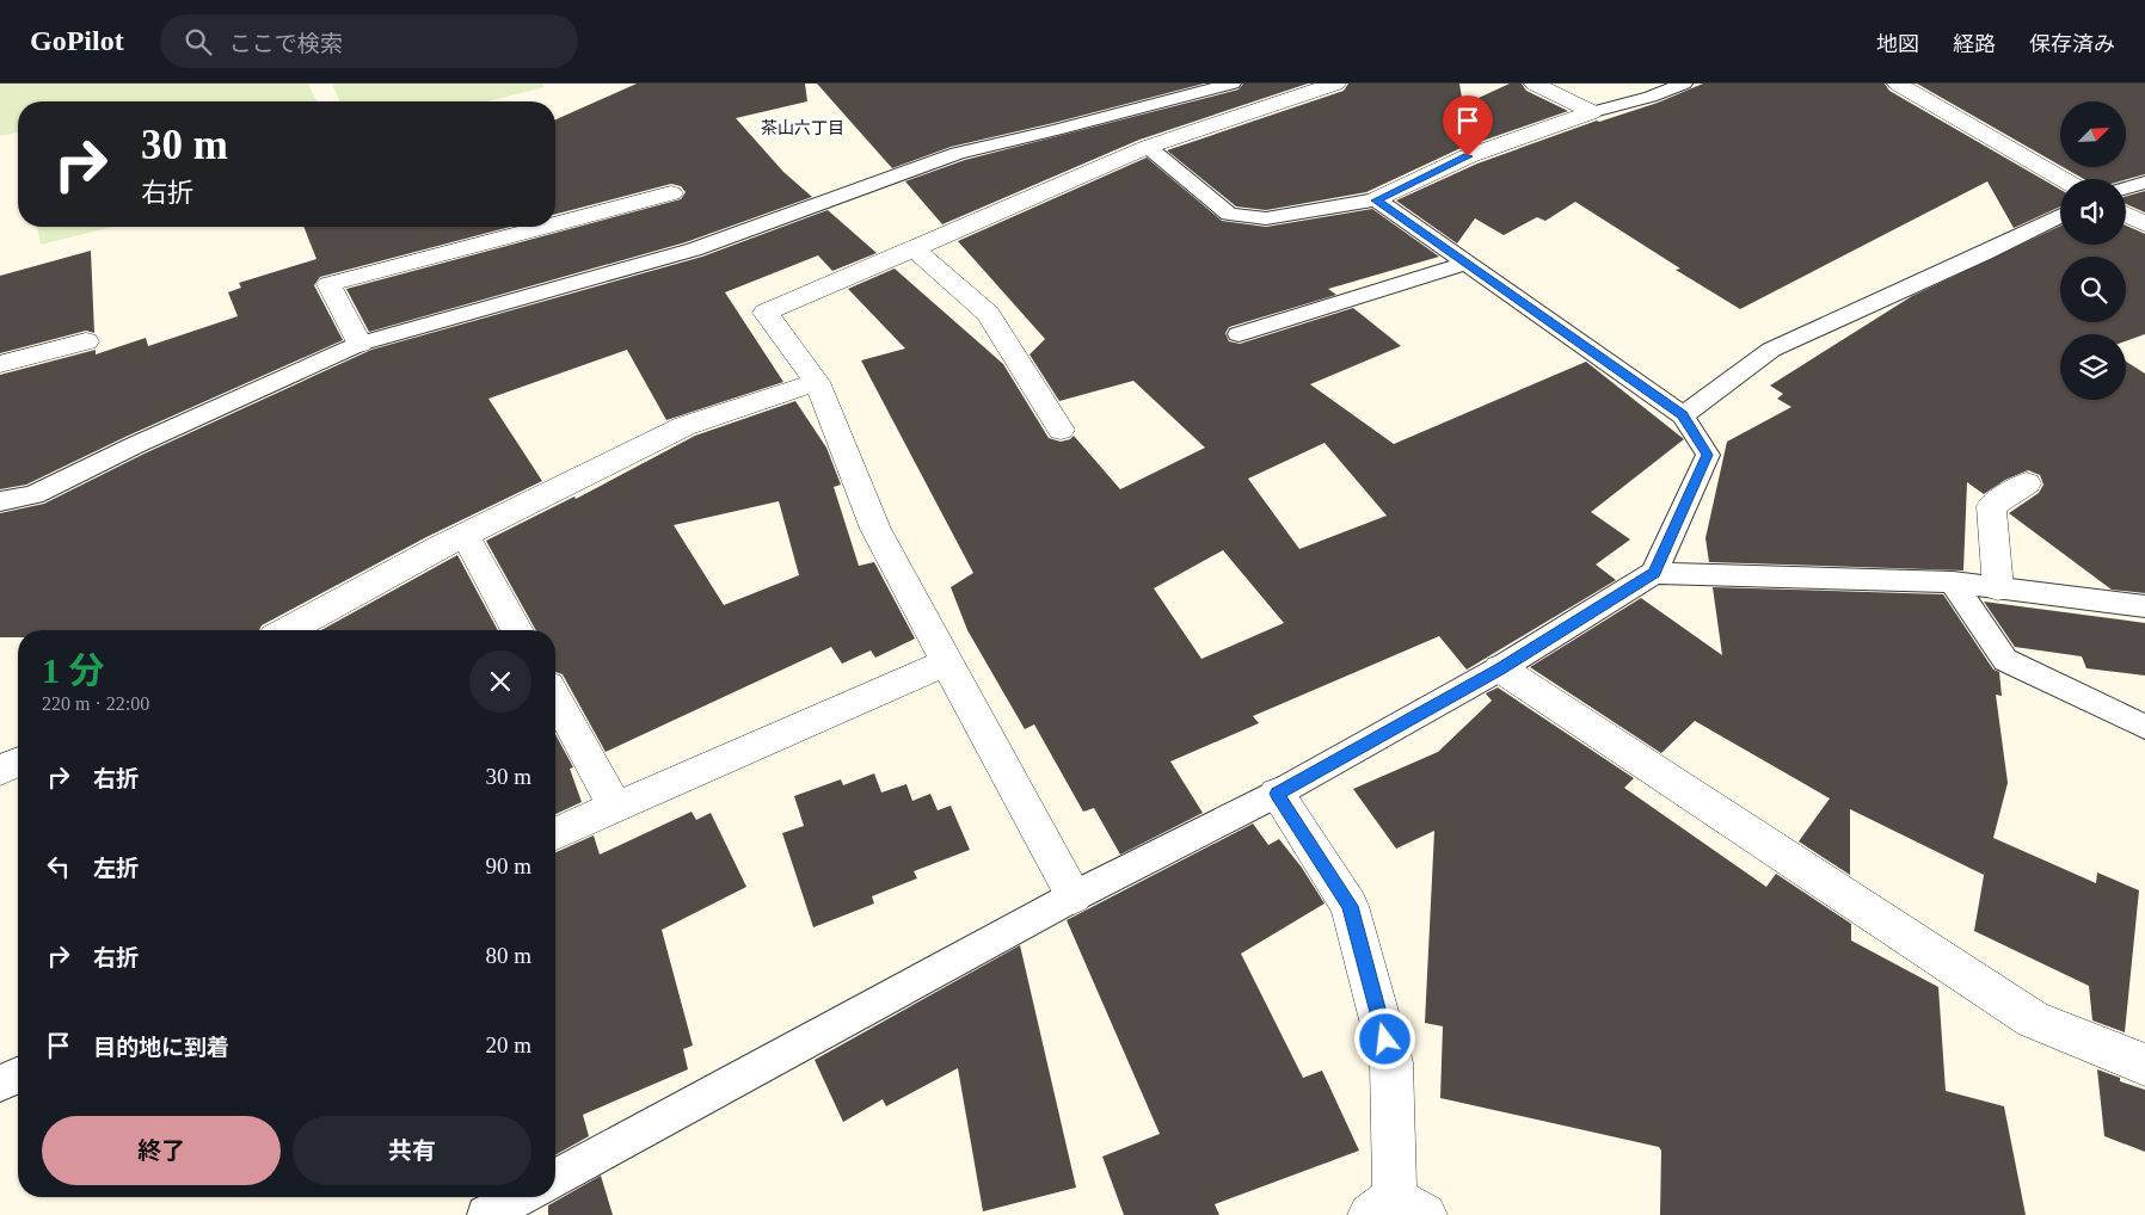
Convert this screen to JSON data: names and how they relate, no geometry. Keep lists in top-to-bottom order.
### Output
{
  "districts": ["茶山六丁目"],
  "north": "top right",
  "page": {
    "header": "GoPilot",
    "search": "ここで検索",
    "nav": ["地図", "経路", "保存済み"],
    "turn": ["30 m", "右折"],
    "heading": ["1 分", "220 m · 22:00"],
    "list": [
      {
        "name": "右折",
        "value": "30 m"
      },
      {
        "name": "左折",
        "value": "90 m"
      },
      {
        "name": "右折",
        "value": "80 m"
      },
      {
        "name": "目的地に到着",
        "value": "20 m"
      }
    ],
    "buttons": ["終了", "共有"]
  }
}
